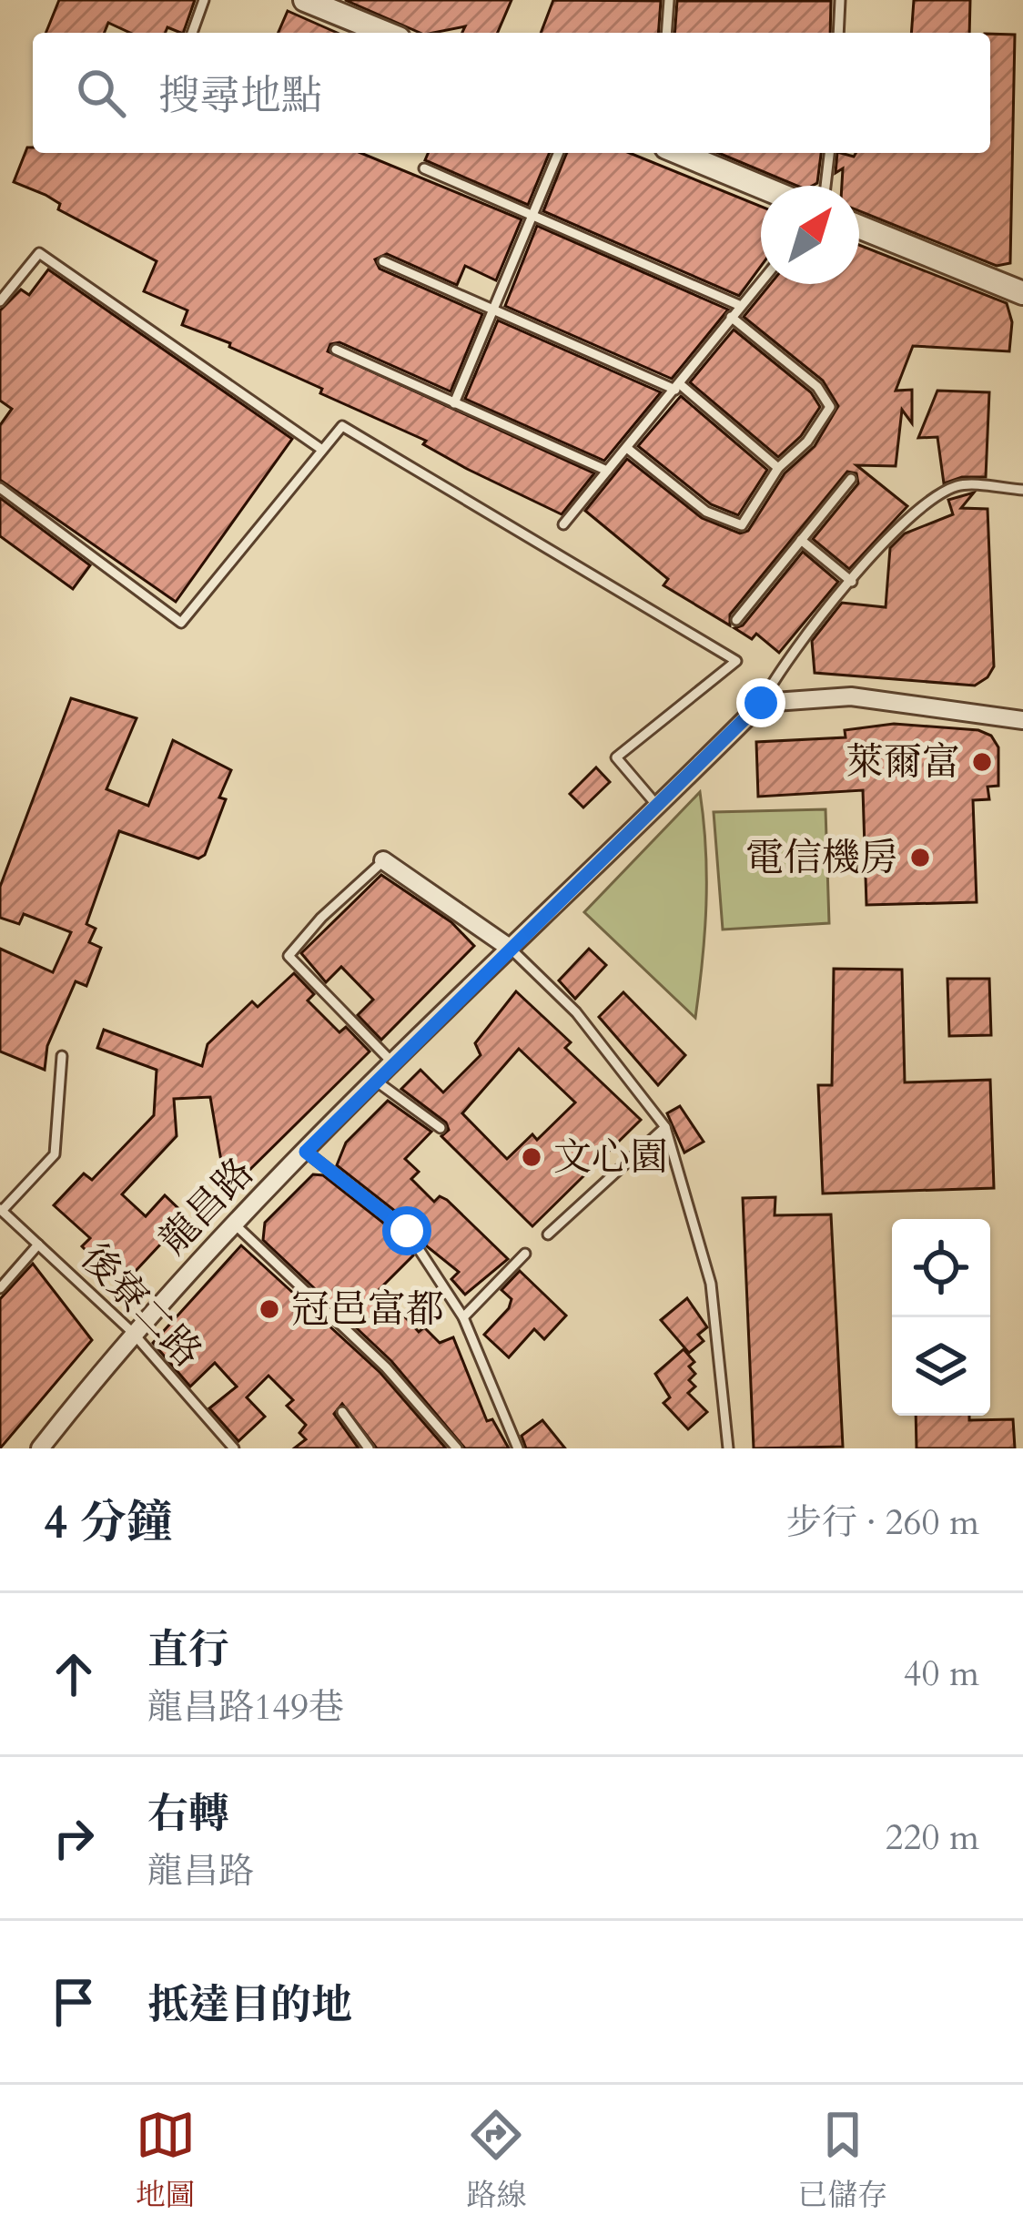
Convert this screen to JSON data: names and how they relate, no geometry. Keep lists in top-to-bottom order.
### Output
{
  "streets": {
    "street": ["龍昌路"],
    "lane": ["後寮二路"]
  },
  "crossings": [
    ["龍昌路", "後寮二路"]
  ],
  "places": [
    "萊爾富",
    "電信機房",
    "文心園",
    "冠邑富都"
  ],
  "north": "top right",
  "page": {
    "search": "搜尋地點",
    "heading": ["4 分鐘", "步行 · 260 m"],
    "list": [
      ["直行", "龍昌路149巷", "40 m"],
      ["右轉", "龍昌路", "220 m"],
      "抵達目的地"
    ],
    "nav": ["地圖", "路線", "已儲存"]
  }
}
